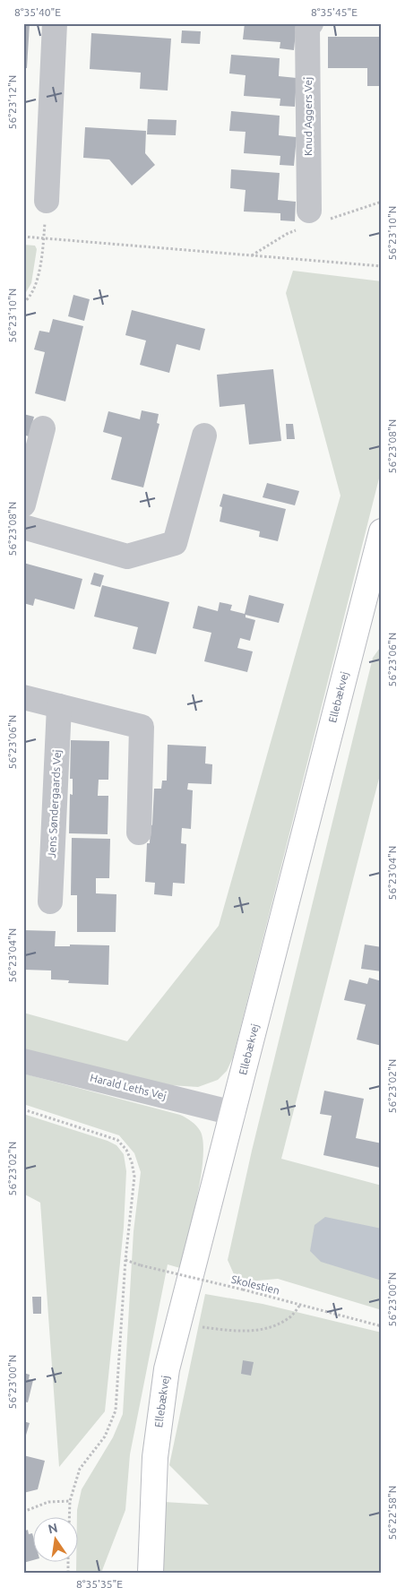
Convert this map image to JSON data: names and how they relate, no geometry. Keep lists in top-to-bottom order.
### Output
{
  "streets": {
    "street": [
      "Knud Aggers Vej",
      "Ellebækvej",
      "Jens Søndergaards Vej",
      "Harald Leths Vej"
    ],
    "path": ["Skolestien"]
  },
  "crossings": [
    ["Ellebækvej", "Harald Leths Vej"]
  ],
  "north": "top",
  "coordinates": [
    "8°35'40\"E",
    "8°35'45\"E",
    "56°23'12\"N",
    "56°23'10\"N",
    "56°23'08\"N",
    "56°23'06\"N",
    "56°23'04\"N",
    "56°23'02\"N",
    "56°23'00\"N",
    "56°22'58\"N",
    "8°35'35\"E"
  ]
}
